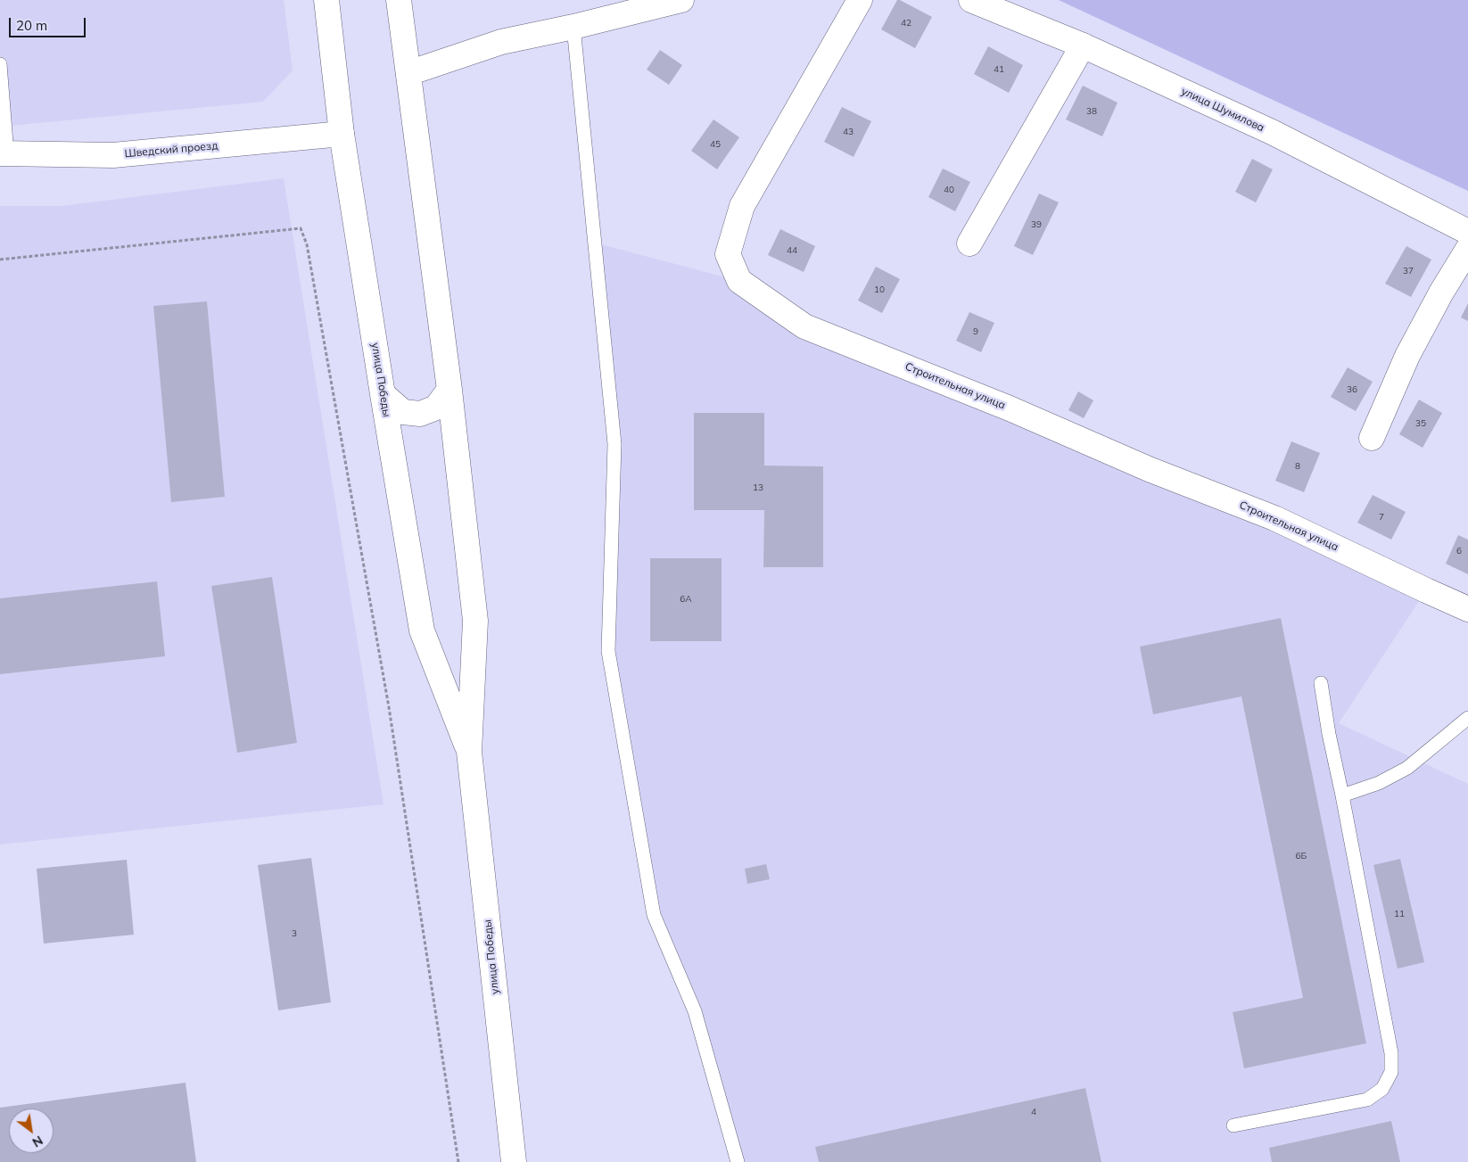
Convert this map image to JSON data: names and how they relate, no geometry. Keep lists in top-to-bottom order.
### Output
{
  "streets": {
    "main road": [
      "улица Шумилова",
      "Шведский проезд",
      "улица Победы",
      "Строительная улица"
    ]
  },
  "crossings": [
    ["Шведский проезд", "улица Победы"]
  ],
  "house_numbers": [
    "42",
    "41",
    "38",
    "43",
    "45",
    "40",
    "39",
    "44",
    "37",
    "10",
    "9",
    "36",
    "35",
    "8",
    "13",
    "7",
    "6",
    "6А",
    "6Б",
    "11",
    "3",
    "4"
  ],
  "scale_bar": "20 m",
  "north": "bottom right"
}
